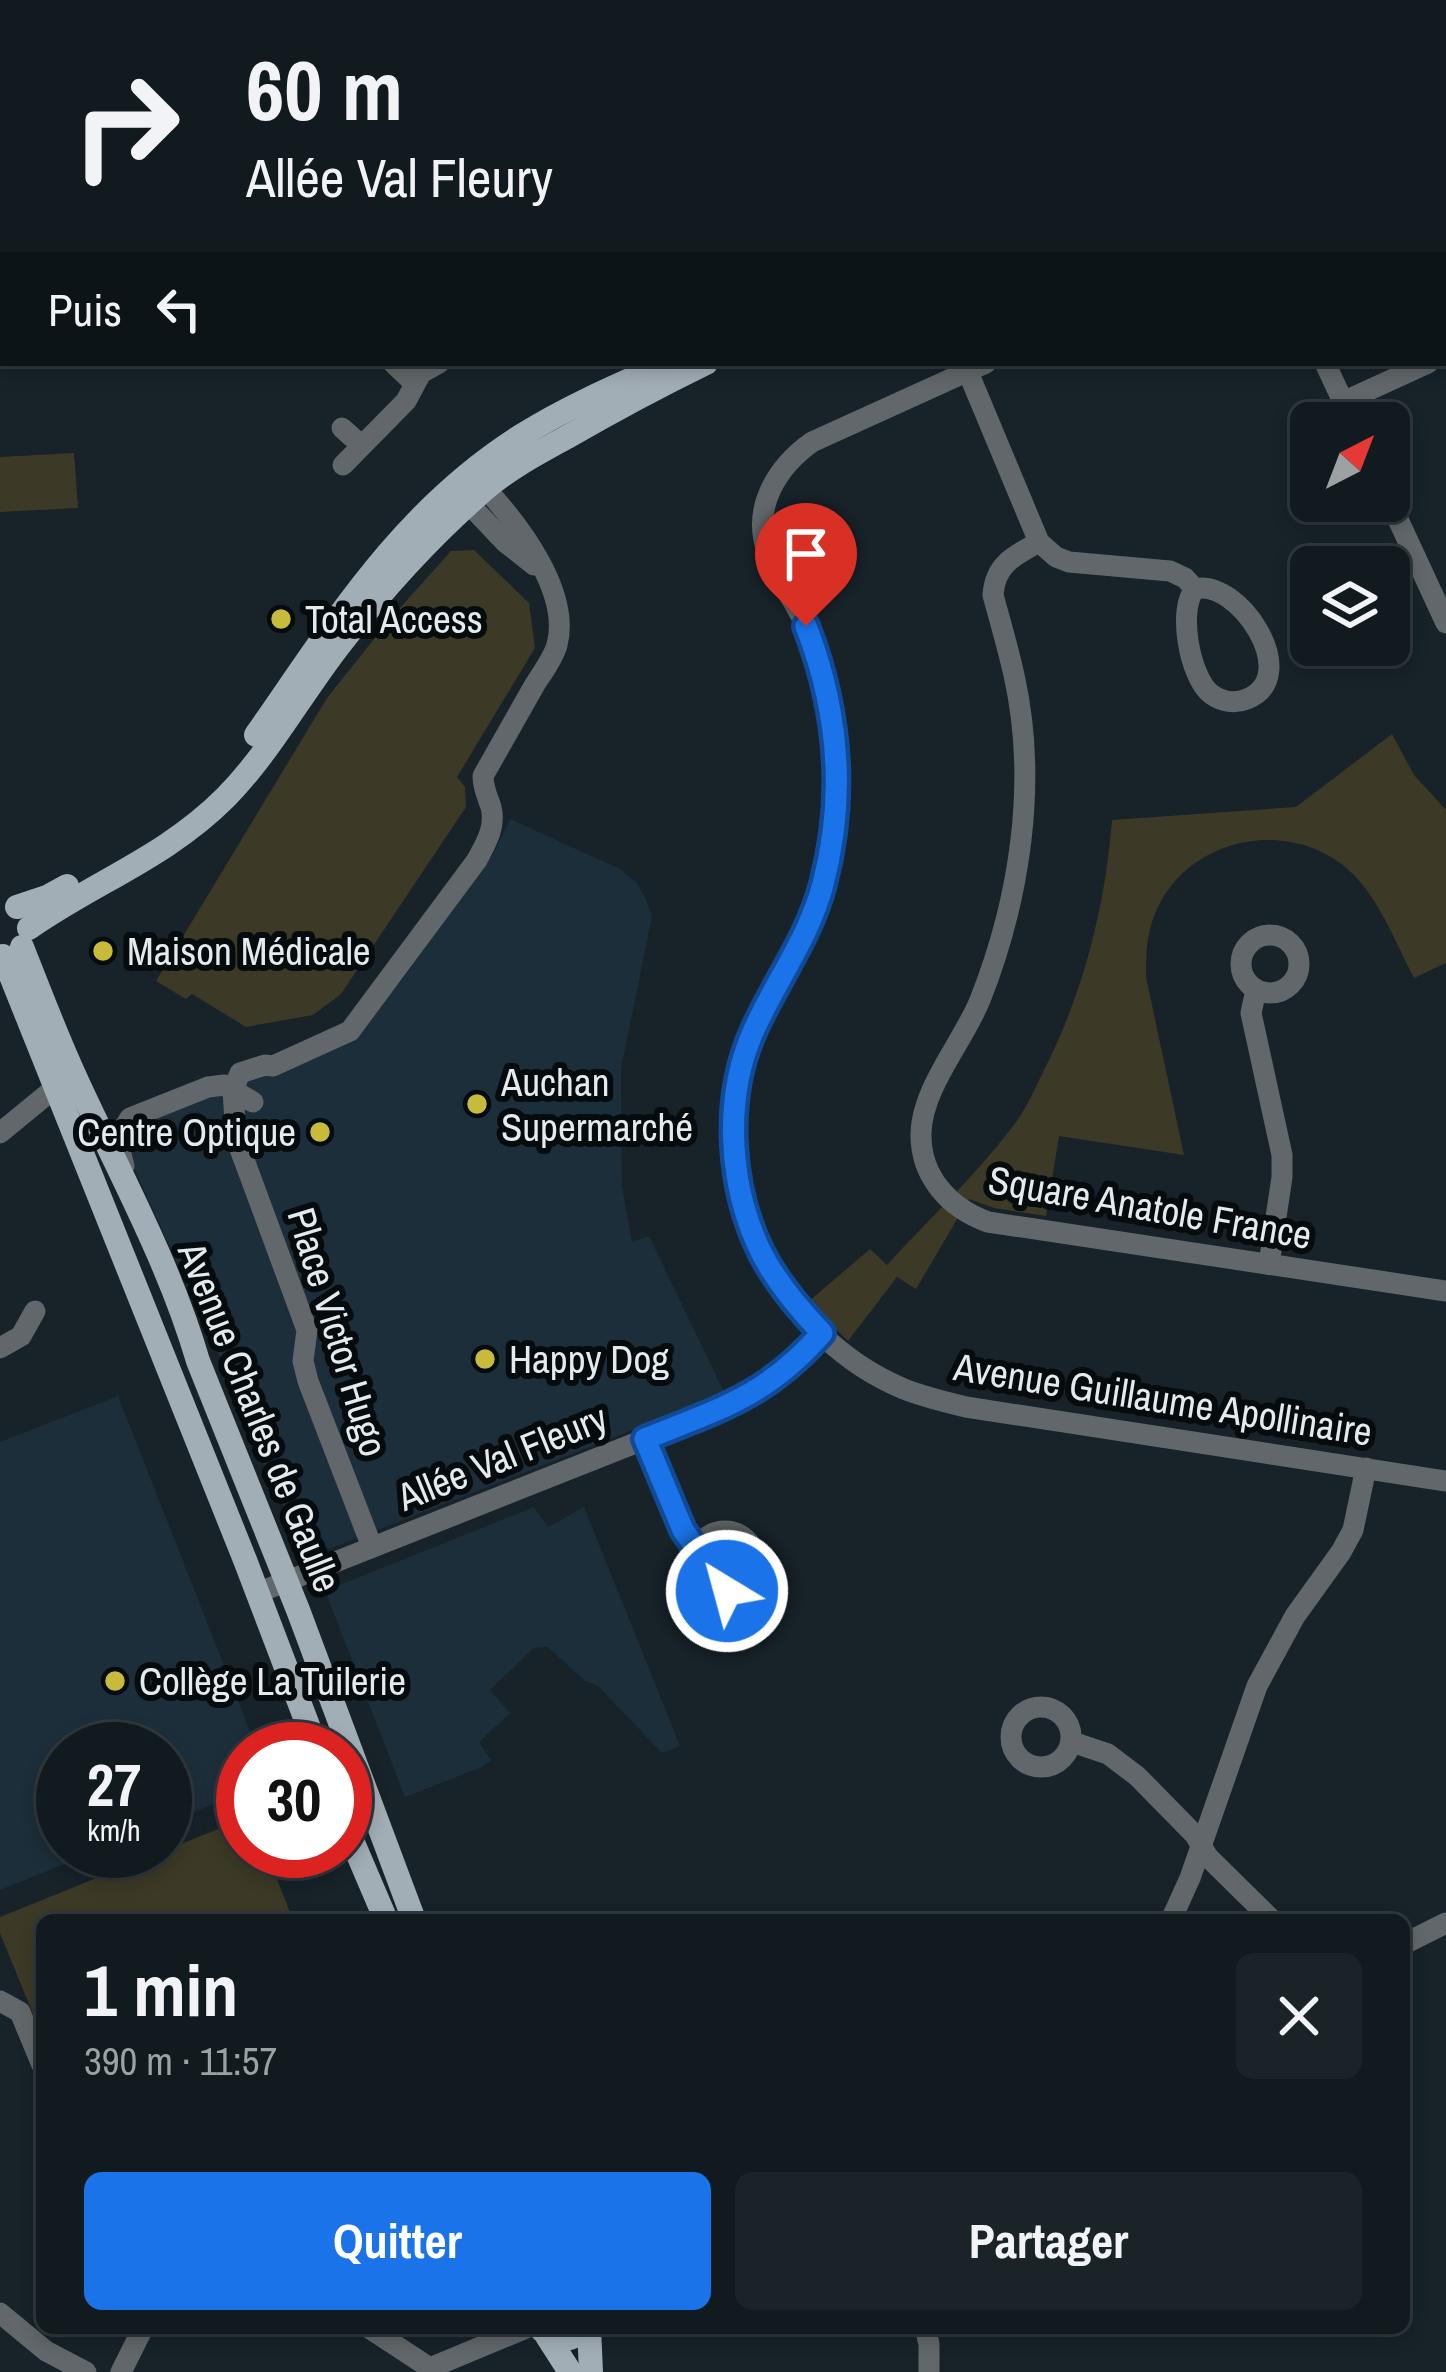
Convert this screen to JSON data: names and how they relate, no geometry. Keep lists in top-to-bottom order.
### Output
{
  "streets": {
    "main road": ["Avenue Charles de Gaulle"],
    "street": [
      "Square Anatole France",
      "Place Victor Hugo",
      "Avenue Guillaume Apollinaire",
      "Allée Val Fleury"
    ]
  },
  "crossings": [
    ["Place Victor Hugo", "Allée Val Fleury"],
    ["Avenue Guillaume Apollinaire", "Allée Val Fleury"],
    ["Avenue Charles de Gaulle", "Allée Val Fleury"]
  ],
  "places": [
    "Total Access",
    "Maison Médicale",
    "Auchan Supermarché",
    "Centre Optique",
    "Happy Dog",
    "Collège La Tuilerie"
  ],
  "north": "top right",
  "page": {
    "turn": ["60 m", "Allée Val Fleury"],
    "then": "Puis",
    "speed": "27 km/h",
    "limit": "30",
    "heading": ["1 min", "390 m · 11:57"],
    "buttons": ["Quitter", "Partager"]
  }
}
